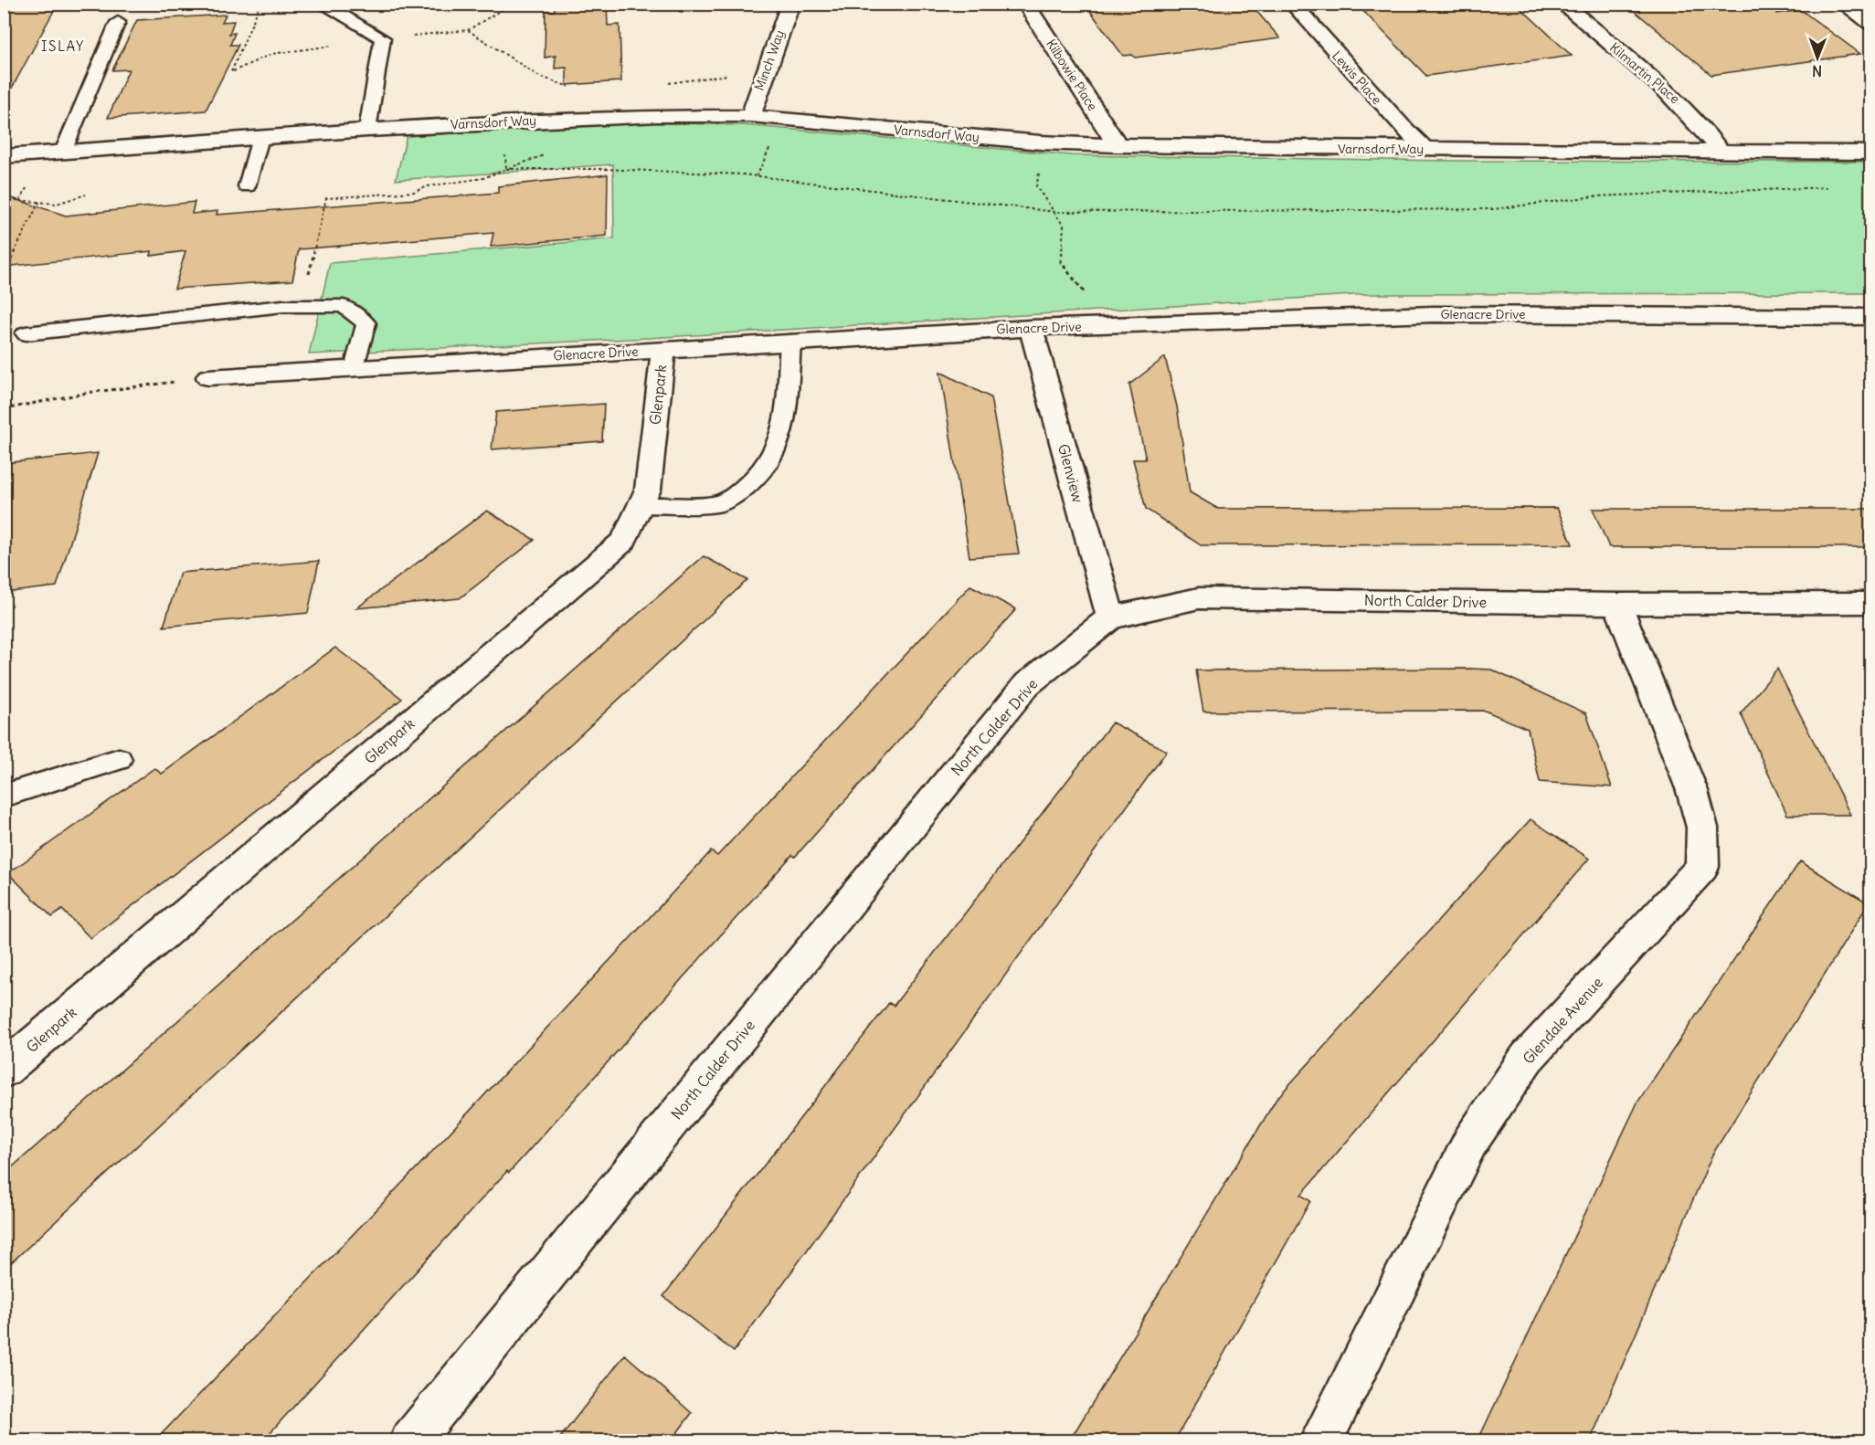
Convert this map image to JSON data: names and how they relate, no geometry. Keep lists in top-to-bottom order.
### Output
{
  "streets": {
    "street": [
      "Minch Way",
      "Kilmartin Place",
      "Kilbowie Place",
      "Lewis Place",
      "Varnsdorf Way",
      "Glenacre Drive",
      "Glenpark",
      "Glenview",
      "North Calder Drive",
      "Glendale Avenue"
    ]
  },
  "crossings": [
    ["Minch Way", "Varnsdorf Way"],
    ["Kilmartin Place", "Varnsdorf Way"],
    ["Kilbowie Place", "Varnsdorf Way"],
    ["Lewis Place", "Varnsdorf Way"],
    ["Glenacre Drive", "Glenpark"],
    ["Glenacre Drive", "Glenview"],
    ["Glenview", "North Calder Drive"],
    ["North Calder Drive", "Glendale Avenue"]
  ],
  "districts": ["ISLAY"],
  "north": "bottom"
}
